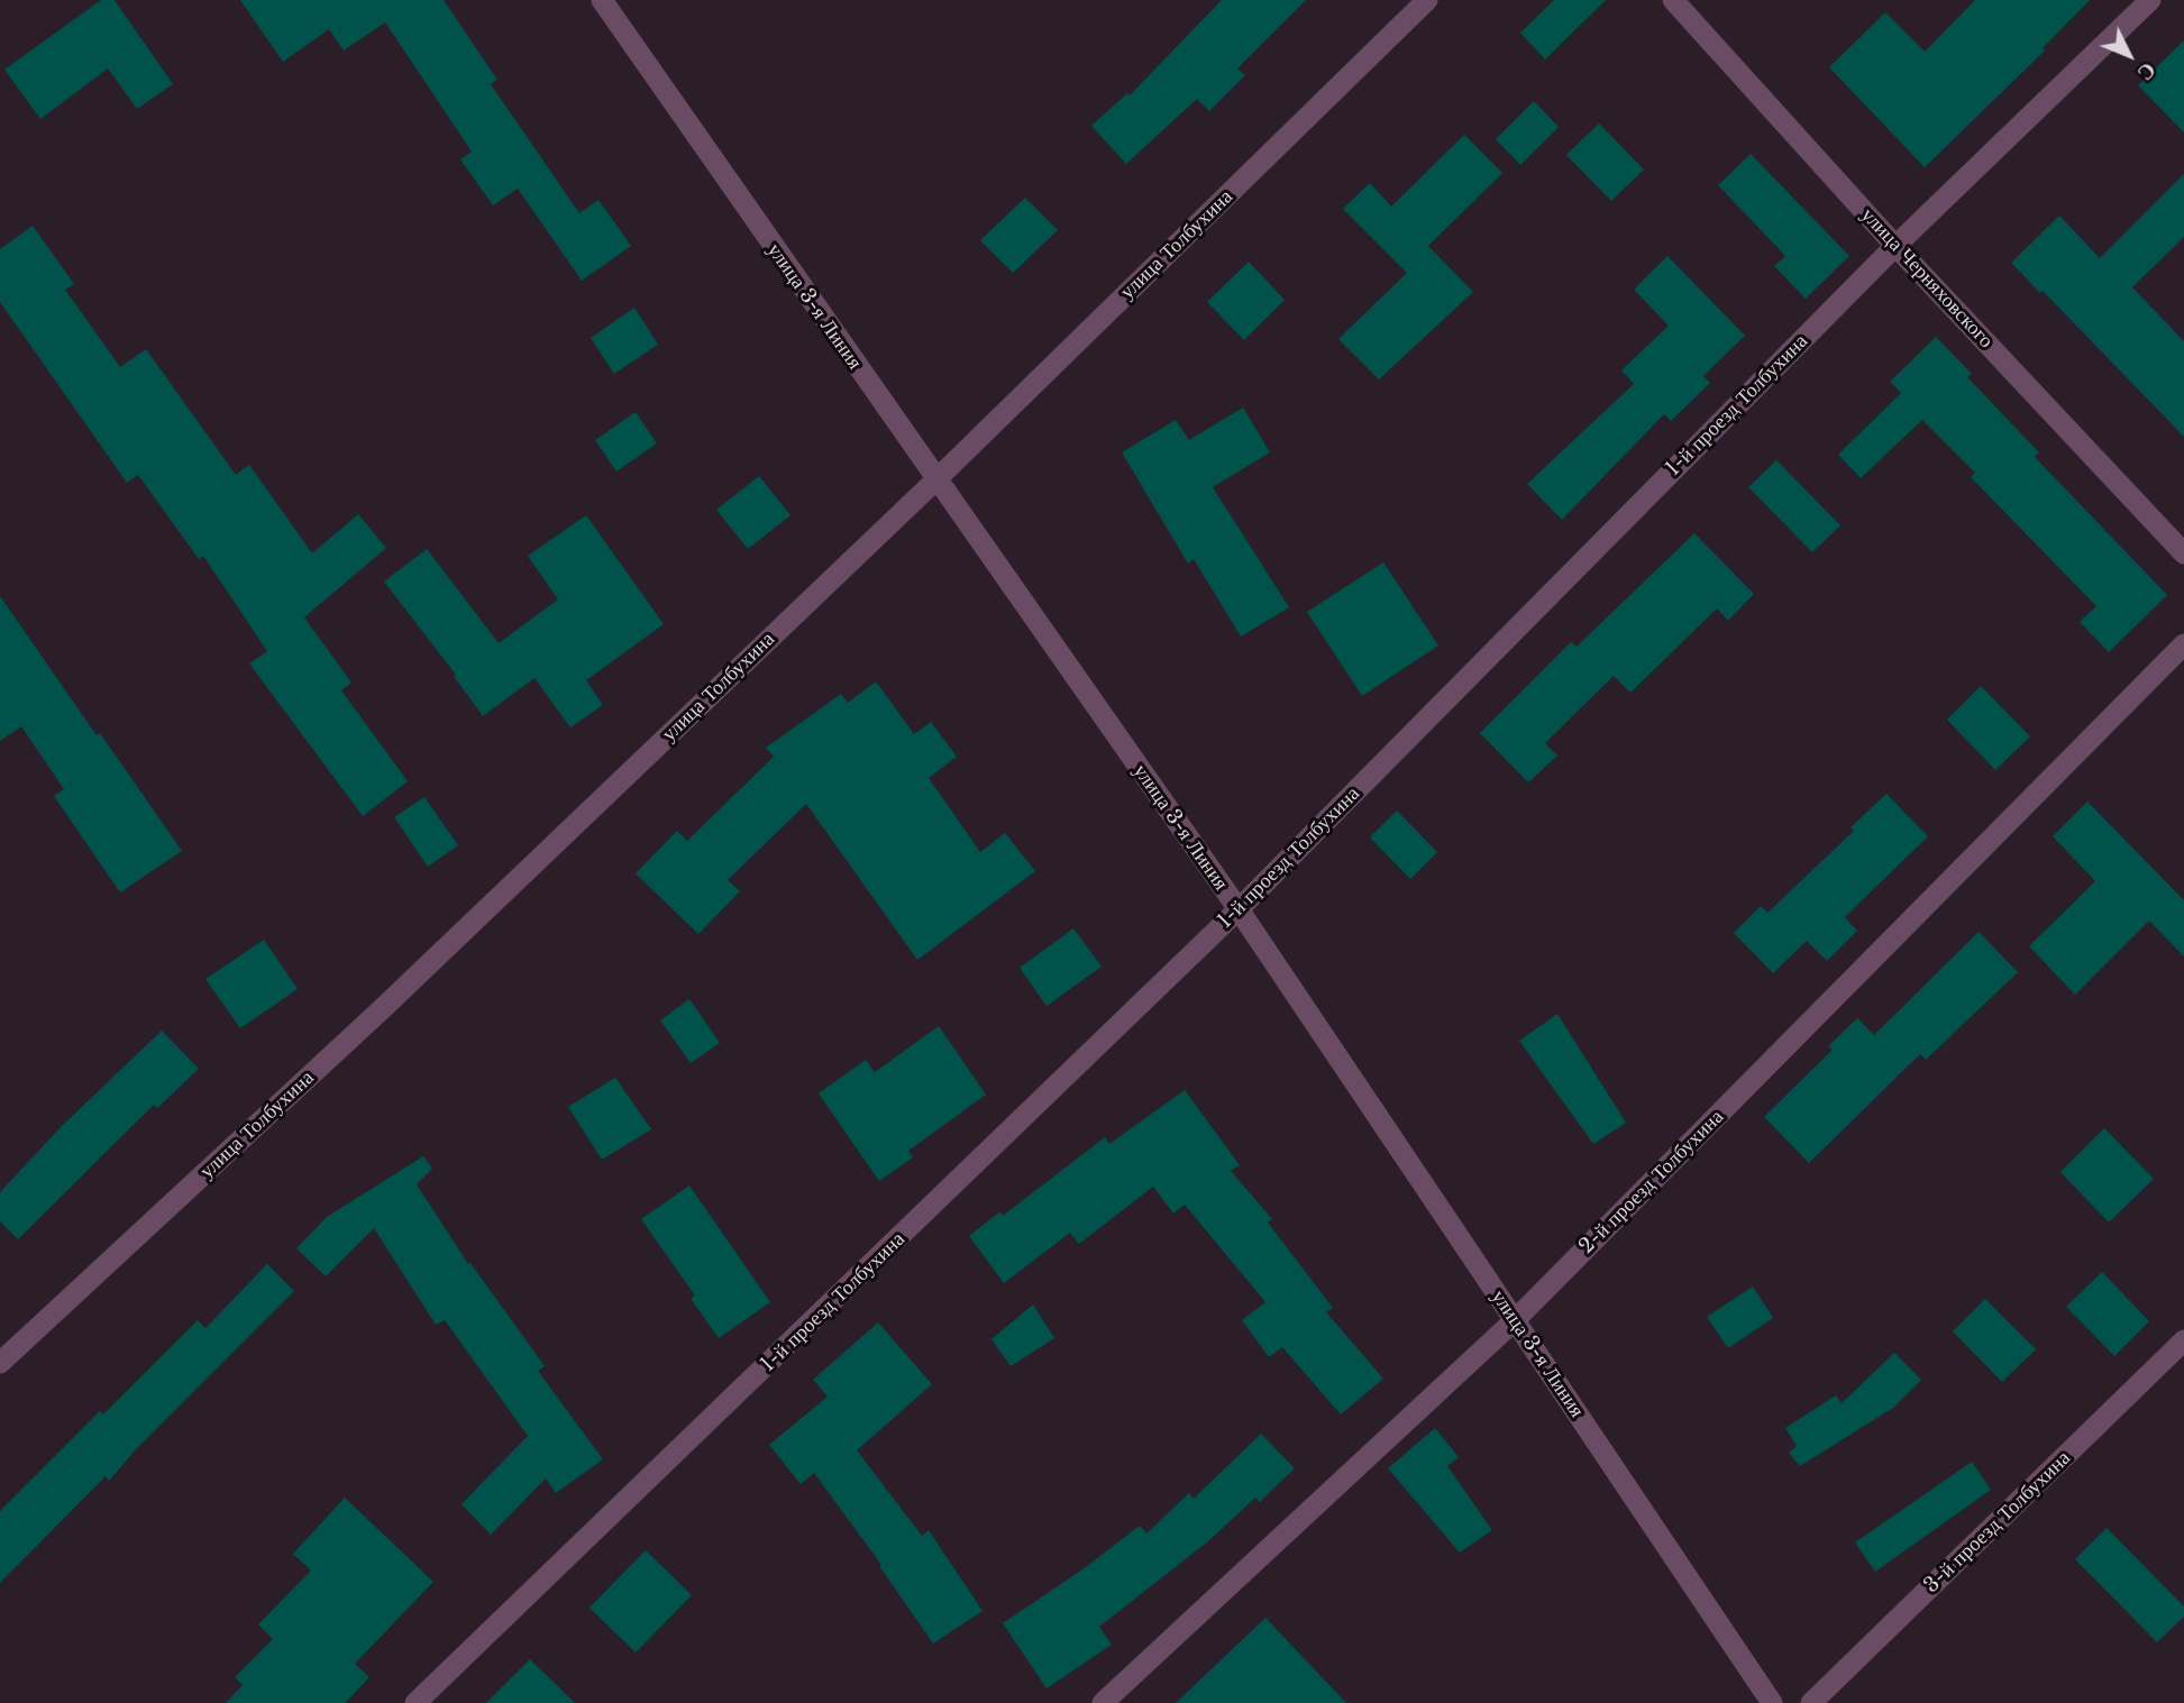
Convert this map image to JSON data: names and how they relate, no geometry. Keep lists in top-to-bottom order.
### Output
{
  "streets": {
    "street": [
      "улица Толбухина",
      "улица Черняховского",
      "улица 3-я Линия",
      "1-й проезд Толбухина",
      "2-й проезд Толбухина",
      "3-й проезд Толбухина"
    ]
  },
  "crossings": [
    ["улица Толбухина", "улица 3-я Линия"],
    ["улица Черняховского", "1-й проезд Толбухина"],
    ["улица 3-я Линия", "1-й проезд Толбухина"],
    ["улица 3-я Линия", "2-й проезд Толбухина"]
  ],
  "north": "bottom right"
}
